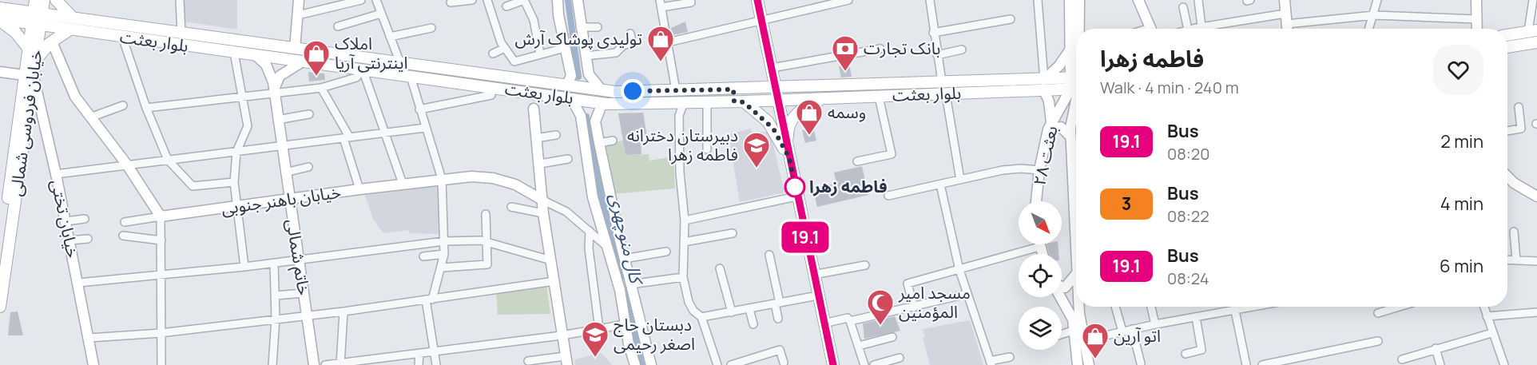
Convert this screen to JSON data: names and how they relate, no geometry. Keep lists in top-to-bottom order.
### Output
{
  "streets": {
    "main road": ["بلوار بعثت", "خیابان فردوسی شمالی"],
    "street": [
      "بعثت ۲۸",
      "خیابان باهنر جنوبی",
      "خیابان تختی",
      "خاتم شمالی"
    ]
  },
  "crossings": [
    ["بلوار بعثت", "خیابان فردوسی شمالی"],
    ["بلوار بعثت", "خاتم شمالی"],
    ["خیابان فردوسی شمالی", "خیابان تختی"],
    ["خیابان باهنر جنوبی", "خاتم شمالی"]
  ],
  "water": ["کال منوچهری"],
  "places": {
    "shop": [
      "تولیدی پوشاک آرش",
      "املاک اینترنتی آریا",
      "وسمه",
      "اتو آرین"
    ],
    "bank": ["بانک تجارت"],
    "school or university": ["دبیرستان دخترانه فاطمه زهرا", "دبستان حاج اصغر رحیمی"],
    "other": ["فاطمه زهرا"],
    "mosque": ["مسجد امیر المؤمنین"]
  },
  "lines": ["bus line 19.1"],
  "north": "bottom right",
  "page": {
    "on_map": "19.1",
    "heading": ["فاطمه زهرا", "Walk · 4 min · 240 m"],
    "list": [
      {
        "mark": "19.1",
        "name": "Bus",
        "note": "08:20",
        "value": "2 min"
      },
      {
        "mark": "3",
        "name": "Bus",
        "note": "08:22",
        "value": "4 min"
      },
      {
        "mark": "19.1",
        "name": "Bus",
        "note": "08:24",
        "value": "6 min"
      }
    ]
  }
}
